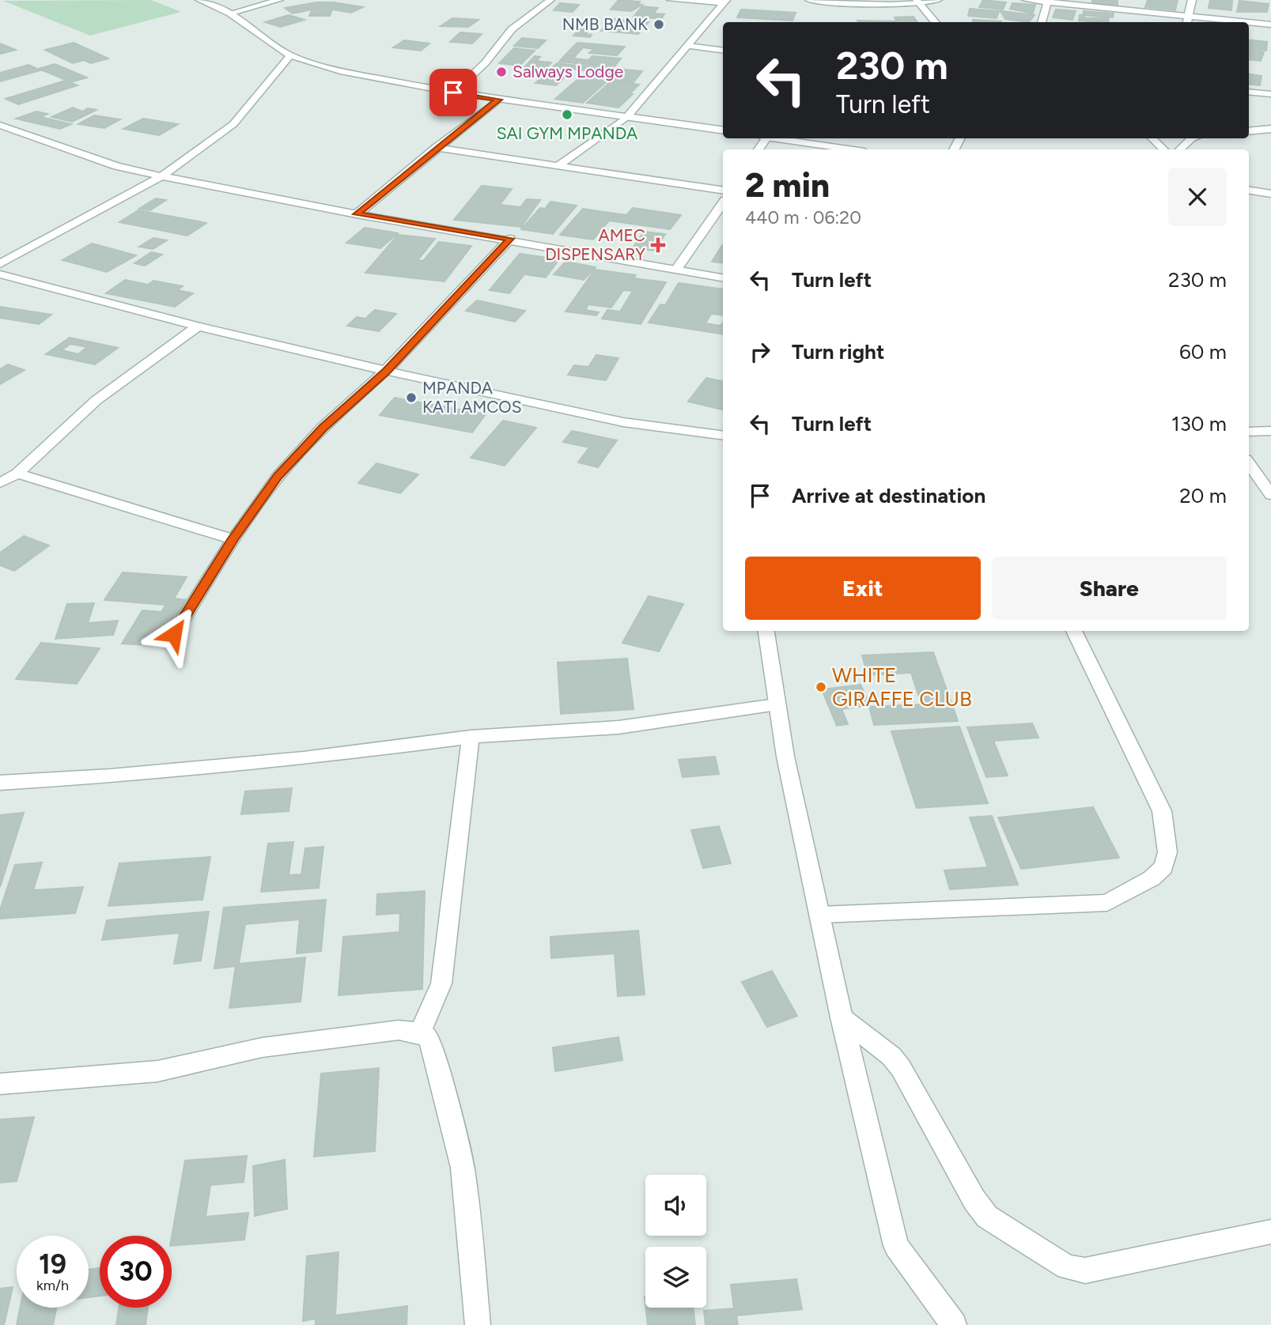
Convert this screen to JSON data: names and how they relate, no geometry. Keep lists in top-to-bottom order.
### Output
{
  "places": {
    "other": [
      "NMB BANK",
      "Salways Lodge",
      "SAI GYM MPANDA",
      "MPANDA KATI AMCOS",
      "WHITE GIRAFFE CLUB"
    ],
    "health": ["AMEC DISPENSARY"]
  },
  "page": {
    "turn": ["230 m", "Turn left"],
    "heading": ["2 min", "440 m · 06:20"],
    "list": [
      {
        "name": "Turn left",
        "value": "230 m"
      },
      {
        "name": "Turn right",
        "value": "60 m"
      },
      {
        "name": "Turn left",
        "value": "130 m"
      },
      {
        "name": "Arrive at destination",
        "value": "20 m"
      }
    ],
    "buttons": ["Exit", "Share"],
    "speed": "19 km/h",
    "limit": "30"
  }
}
